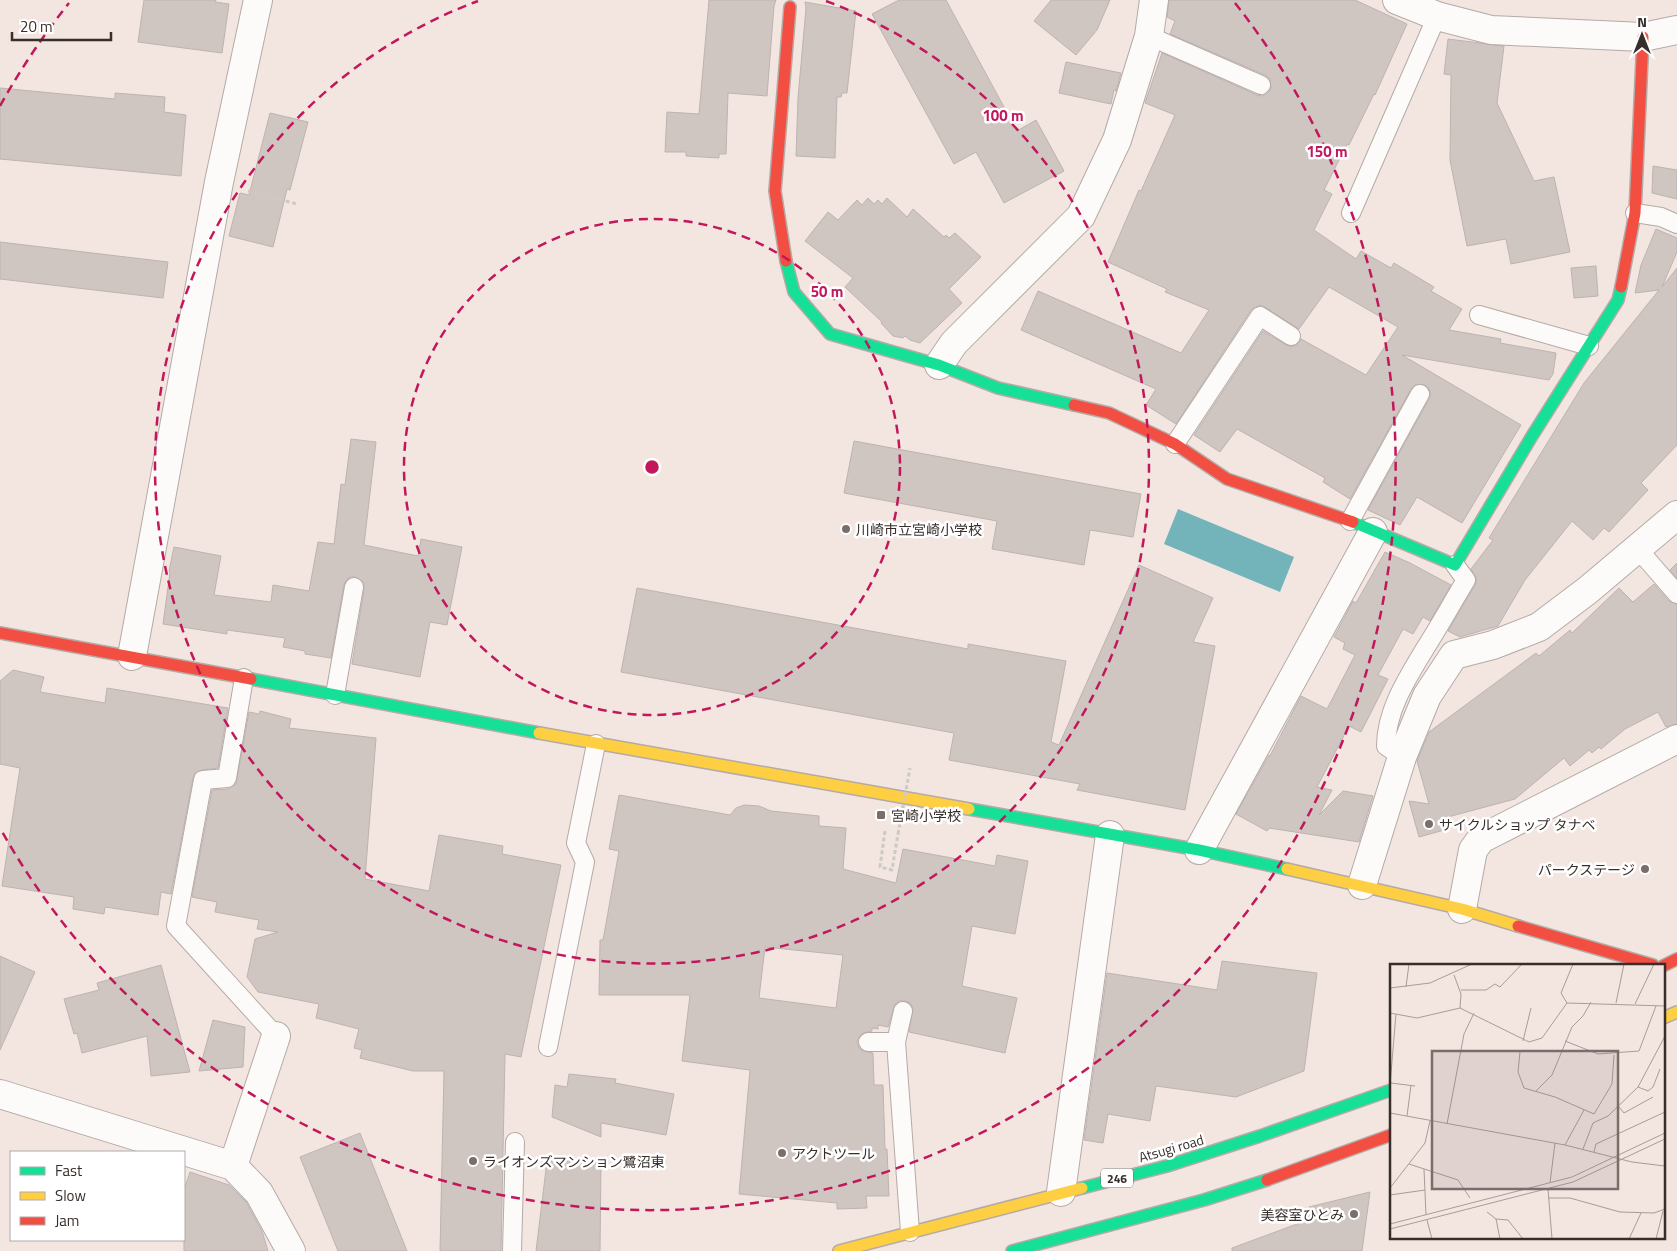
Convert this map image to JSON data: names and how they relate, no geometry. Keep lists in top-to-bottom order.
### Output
{
  "streets": {
    "main road": ["Atsugi road", "246"]
  },
  "places": {
    "other": [
      "川崎市立宮崎小学校",
      "サイクルショップ タナベ",
      "パークステージ",
      "アクトツール",
      "ライオンズマンション鷺沼東",
      "美容室ひとみ"
    ],
    "transit": ["宮崎小学校"]
  },
  "legend": ["Fast", "Slow", "Jam"],
  "scale_bar": "20 m",
  "north": "top",
  "rings": ["100 m", "150 m", "50 m"]
}
